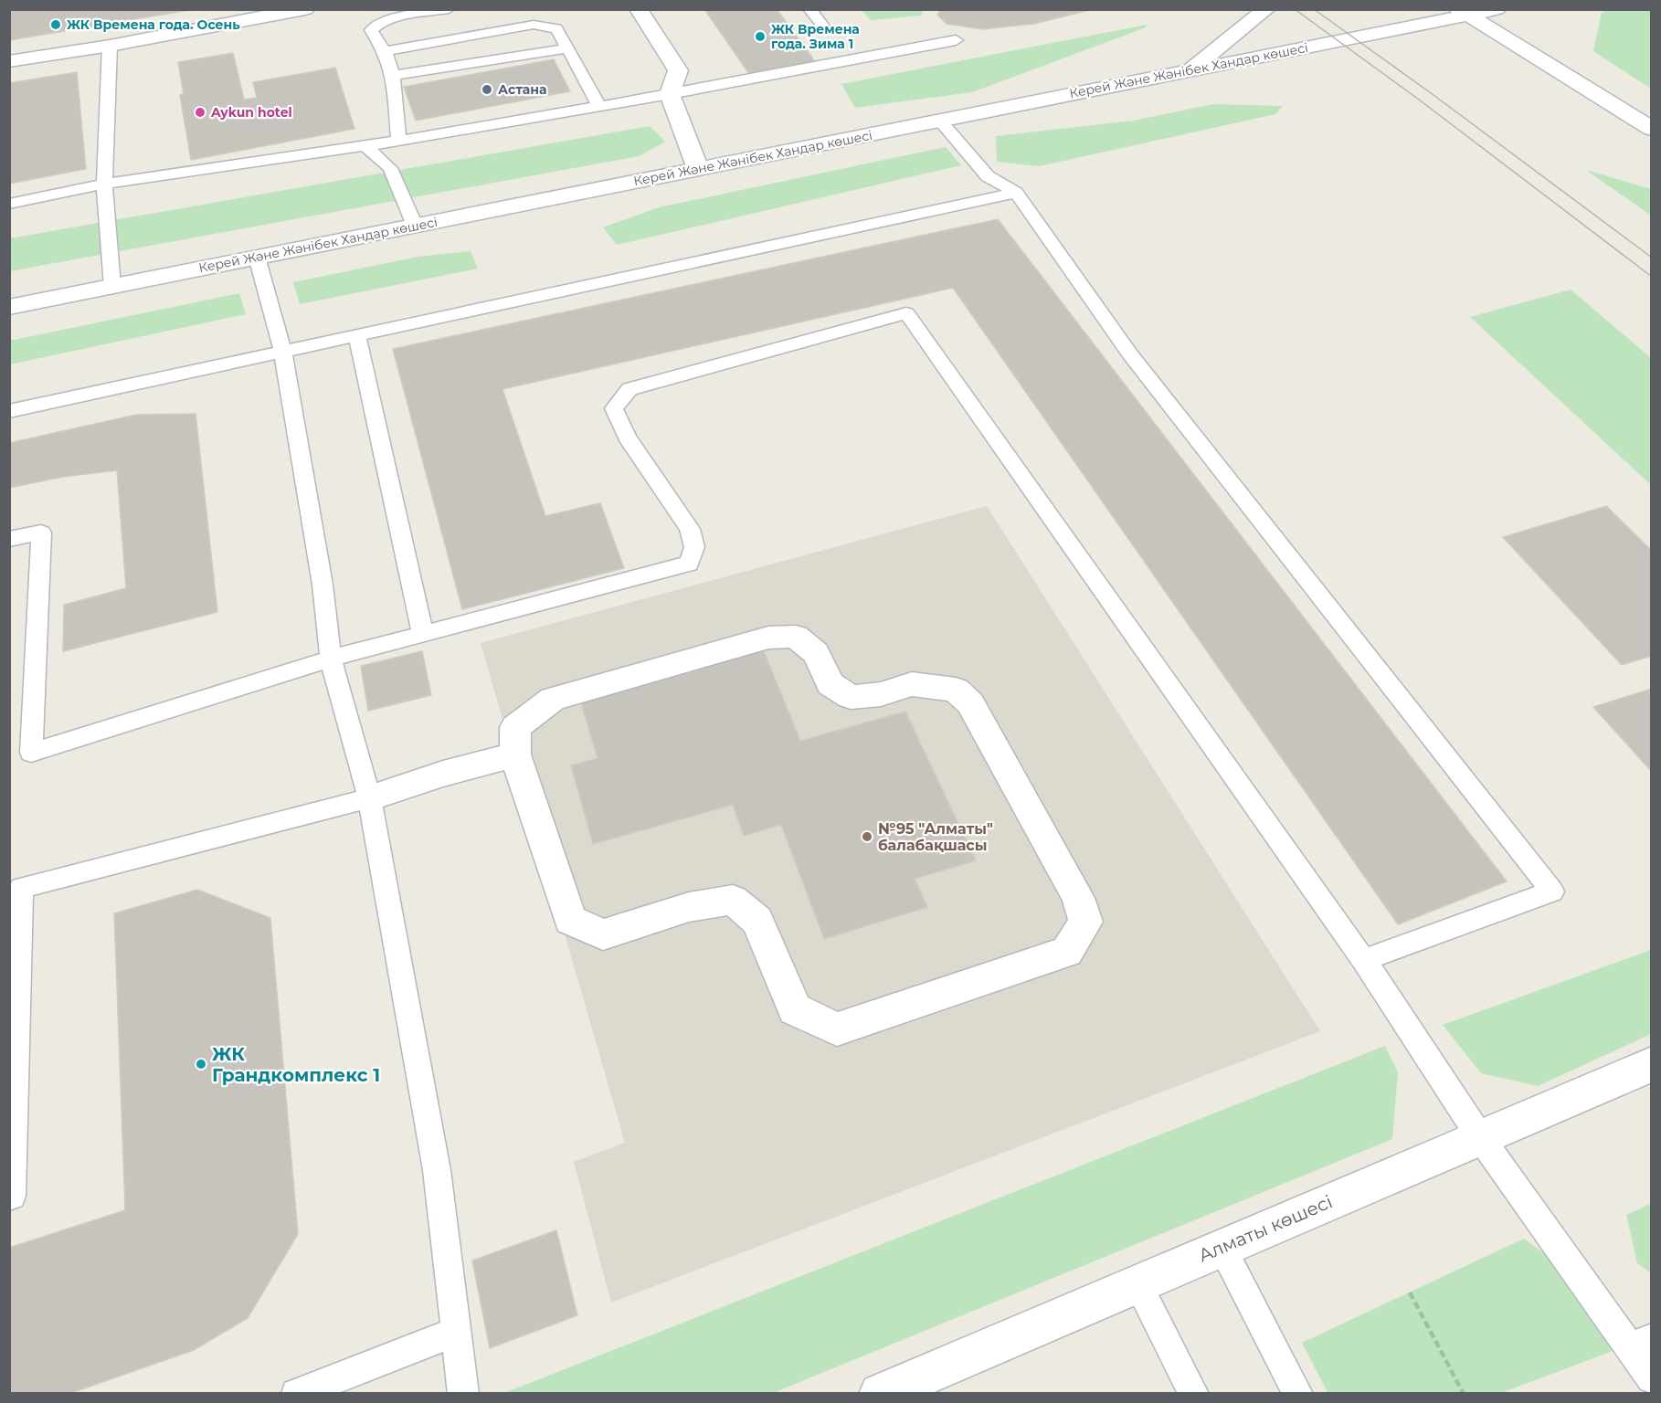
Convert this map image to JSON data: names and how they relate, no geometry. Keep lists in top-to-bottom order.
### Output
{
  "streets": {
    "street": ["Керей Және Жәнібек Хандар көшесі", "Алматы көшесі"]
  },
  "places": [
    "ЖК Времена года. Осень",
    "ЖК Времена года. Зима 1",
    "Астана",
    "Aykun hotel",
    "№95 \"Алматы\" балабақшасы",
    "ЖК Грандкомплекс 1"
  ]
}
